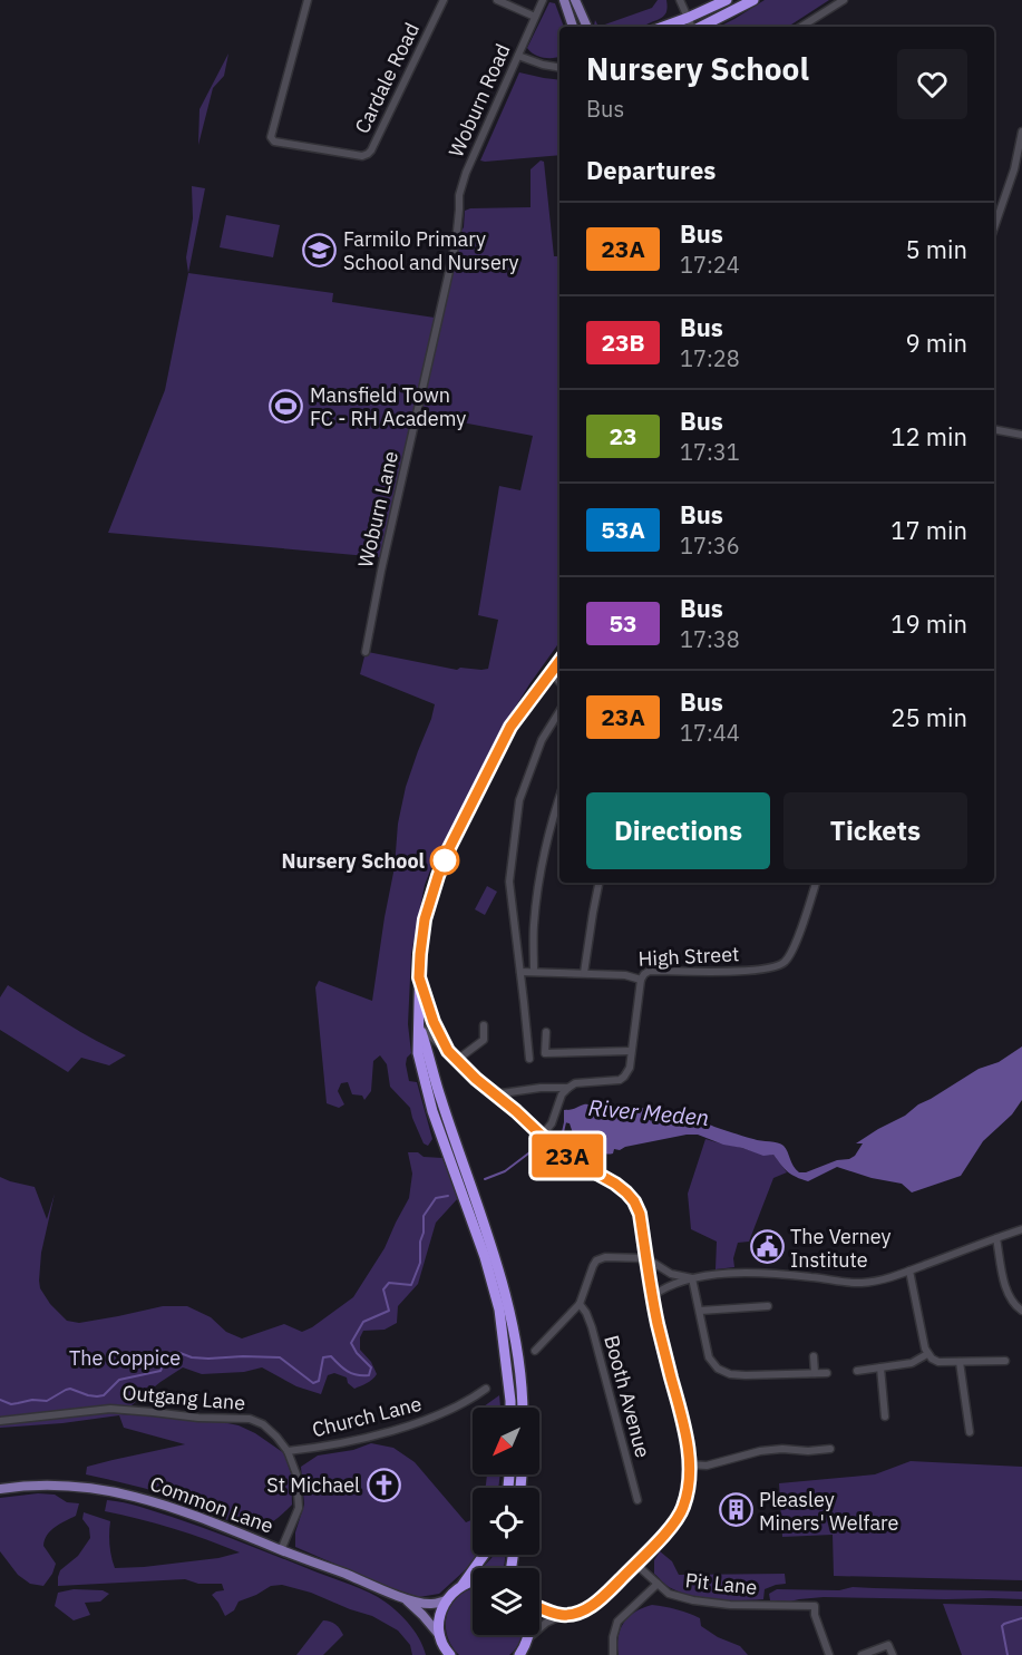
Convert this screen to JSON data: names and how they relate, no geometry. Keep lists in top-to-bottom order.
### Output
{
  "streets": {
    "main road": ["Common Lane"],
    "street": [
      "Cardale Road",
      "Woburn Road",
      "Woburn Lane",
      "High Street",
      "Booth Avenue",
      "Outgang Lane",
      "Church Lane",
      "Pit Lane"
    ]
  },
  "crossings": [
    ["Woburn Road", "Woburn Lane"],
    ["Outgang Lane", "Church Lane"],
    ["Outgang Lane", "Common Lane"]
  ],
  "water": ["River Meden"],
  "parks": ["The Coppice"],
  "places": {
    "school or university": ["Farmilo Primary School and Nursery"],
    "sports": ["Mansfield Town FC - RH Academy"],
    "other": ["Nursery School"],
    "public building": ["The Verney Institute"],
    "church": ["St Michael"],
    "building": ["Pleasley Miners' Welfare"]
  },
  "lines": ["bus line 23A"],
  "north": "bottom left",
  "page": {
    "on_map": "23A",
    "heading": [
      ["Nursery School", "Bus"],
      "Departures"
    ],
    "list": [
      {
        "mark": "23A",
        "name": "Bus",
        "note": "17:24",
        "value": "5 min"
      },
      {
        "mark": "23B",
        "name": "Bus",
        "note": "17:28",
        "value": "9 min"
      },
      {
        "mark": "23",
        "name": "Bus",
        "note": "17:31",
        "value": "12 min"
      },
      {
        "mark": "53A",
        "name": "Bus",
        "note": "17:36",
        "value": "17 min"
      },
      {
        "mark": "53",
        "name": "Bus",
        "note": "17:38",
        "value": "19 min"
      },
      {
        "mark": "23A",
        "name": "Bus",
        "note": "17:44",
        "value": "25 min"
      }
    ],
    "buttons": ["Directions", "Tickets"]
  }
}
